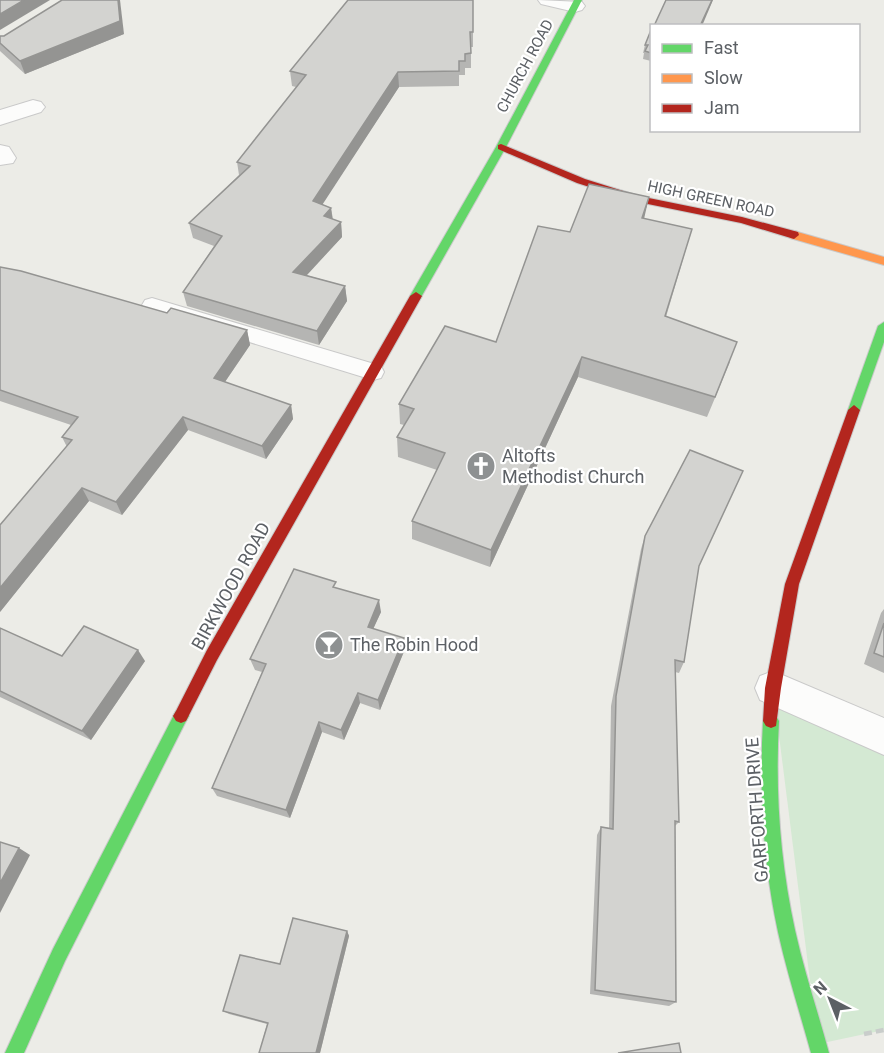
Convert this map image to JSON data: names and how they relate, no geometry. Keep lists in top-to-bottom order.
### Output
{
  "streets": {
    "street": [
      "CHURCH ROAD",
      "HIGH GREEN ROAD",
      "BIRKWOOD ROAD",
      "GARFORTH DRIVE"
    ]
  },
  "crossings": [
    ["CHURCH ROAD", "HIGH GREEN ROAD"],
    ["CHURCH ROAD", "BIRKWOOD ROAD"],
    ["HIGH GREEN ROAD", "BIRKWOOD ROAD"]
  ],
  "places": {
    "church": ["Altofts Methodist Church"],
    "bar": ["The Robin Hood"]
  },
  "legend": ["Fast", "Slow", "Jam"],
  "north": "top left"
}
